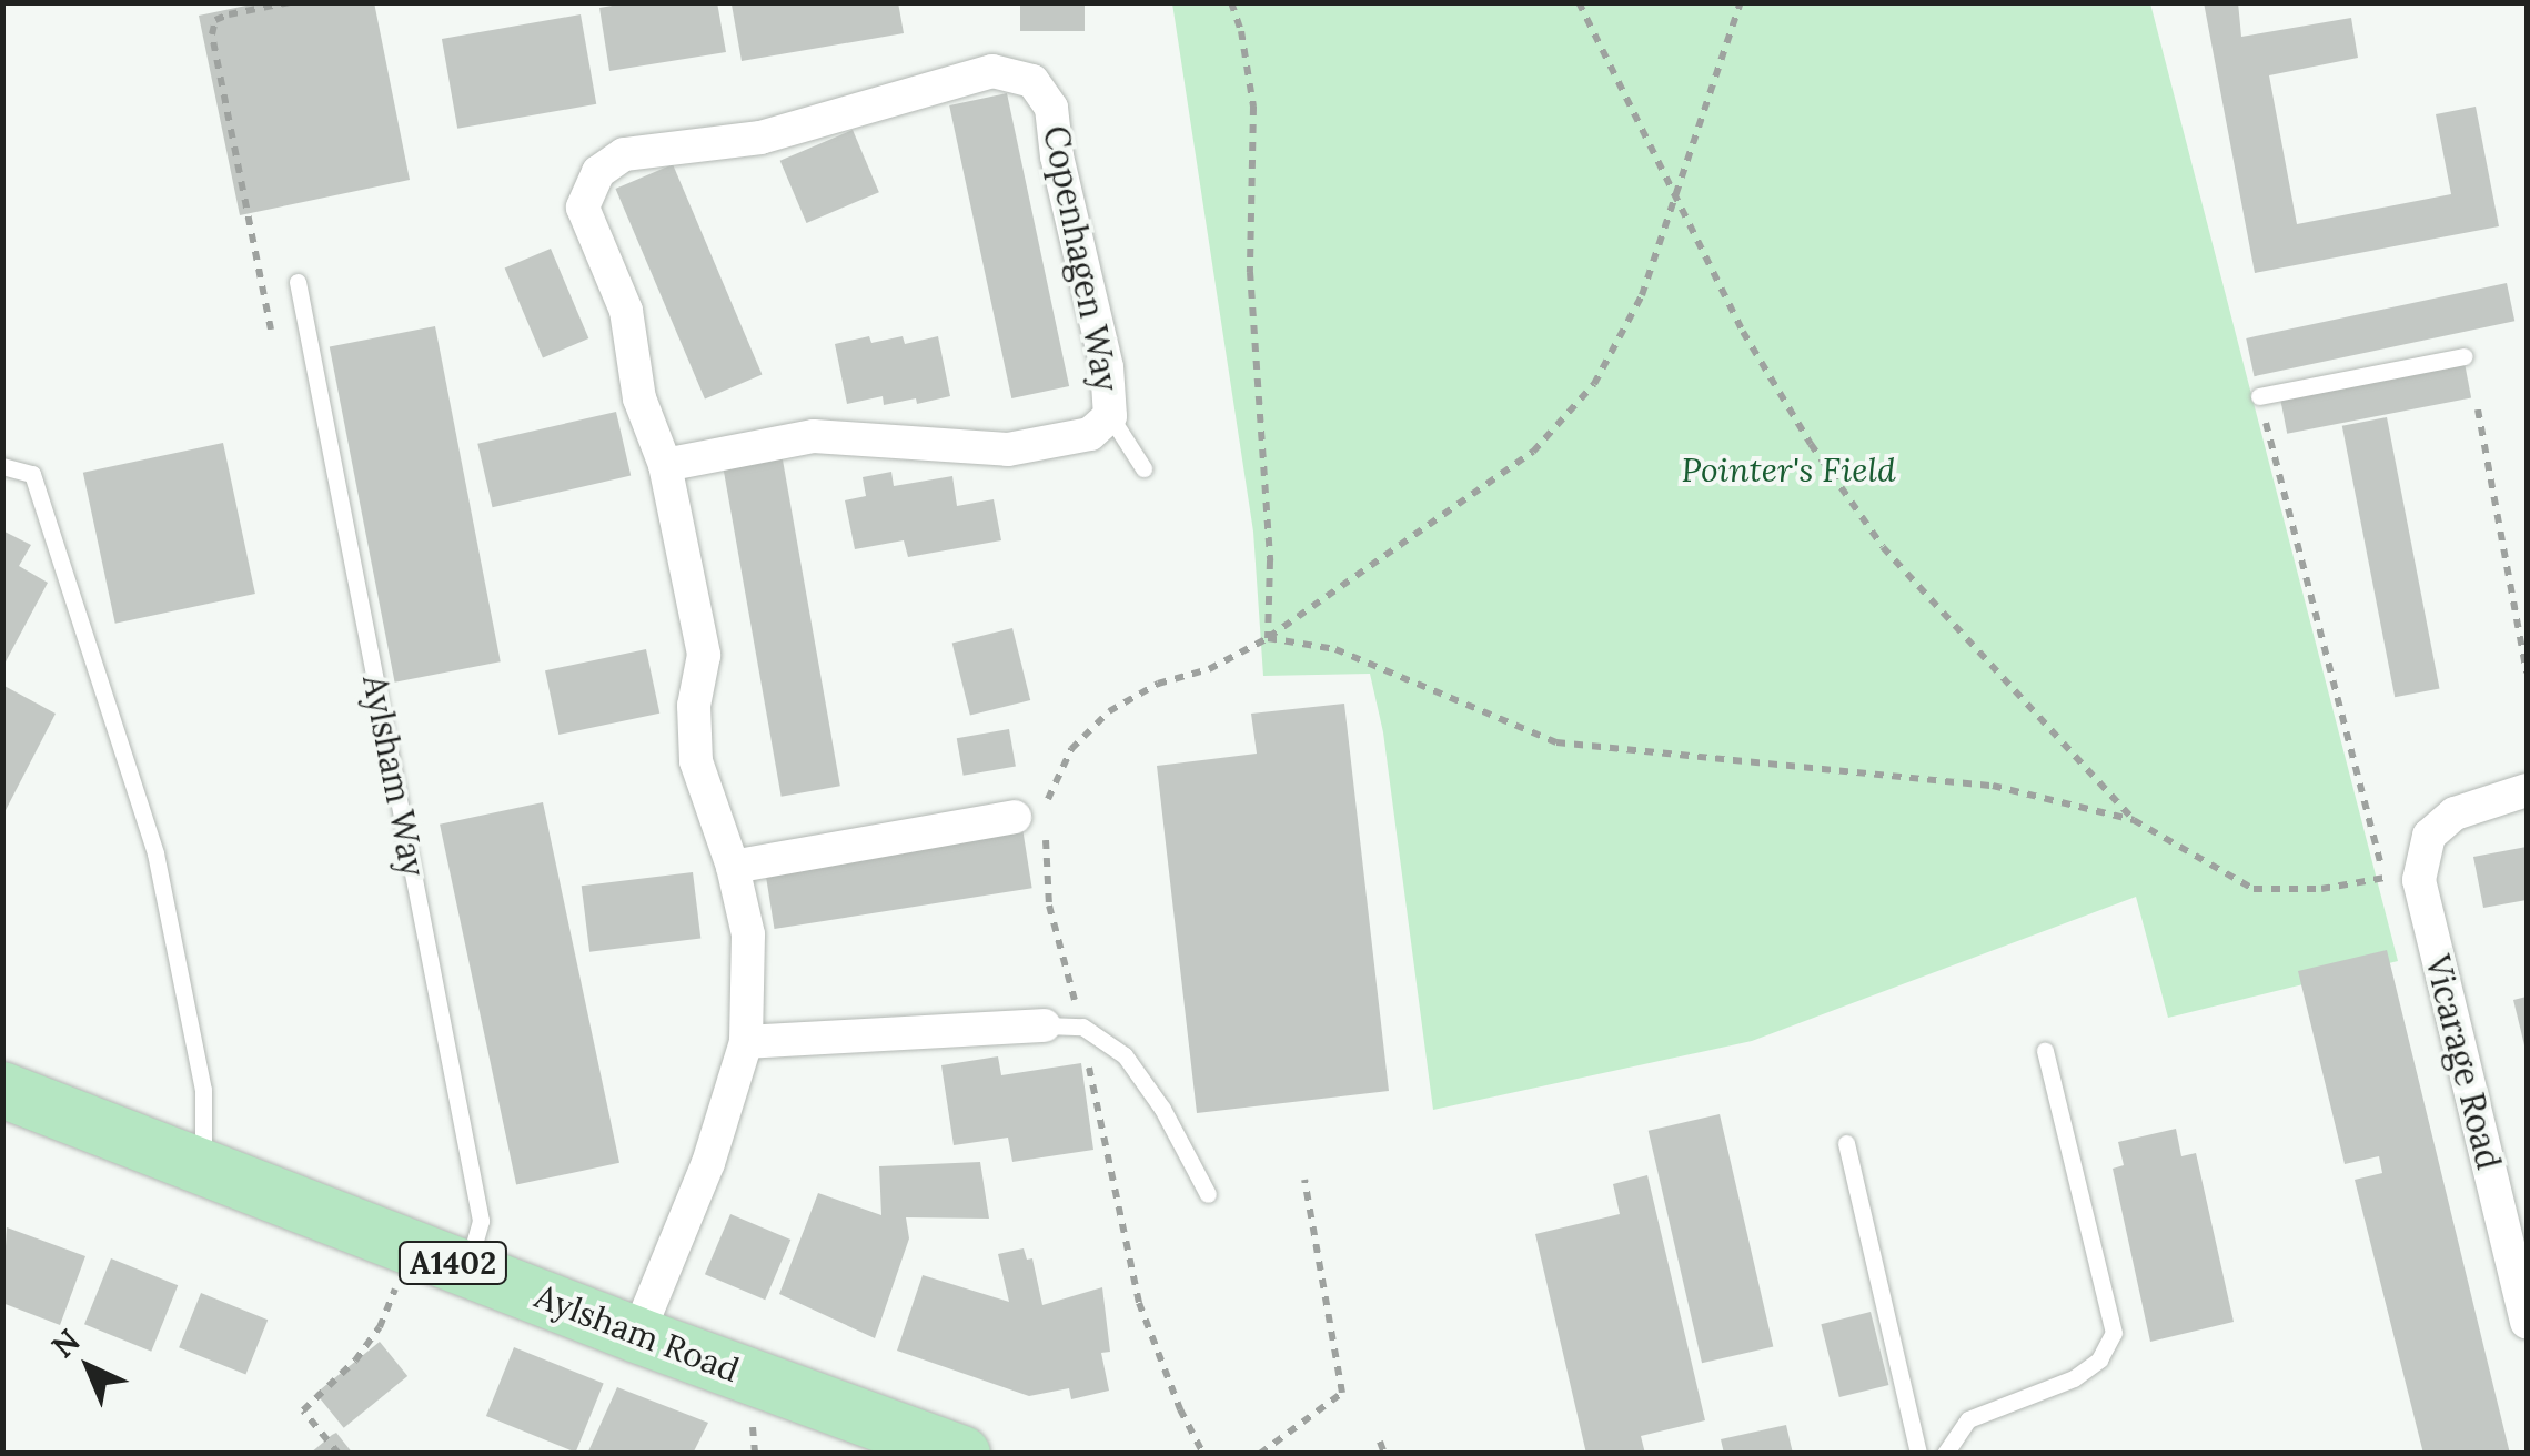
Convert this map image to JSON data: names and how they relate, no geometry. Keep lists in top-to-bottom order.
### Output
{
  "streets": {
    "main road": ["A1402", "Aylsham Road"],
    "street": ["Copenhagen Way", "Vicarage Road"],
    "lane": ["Aylsham Way"]
  },
  "crossings": [
    ["Copenhagen Way", "Aylsham Road"],
    ["Aylsham Way", "Aylsham Road"]
  ],
  "parks": ["Pointer's Field"],
  "north": "top left"
}
